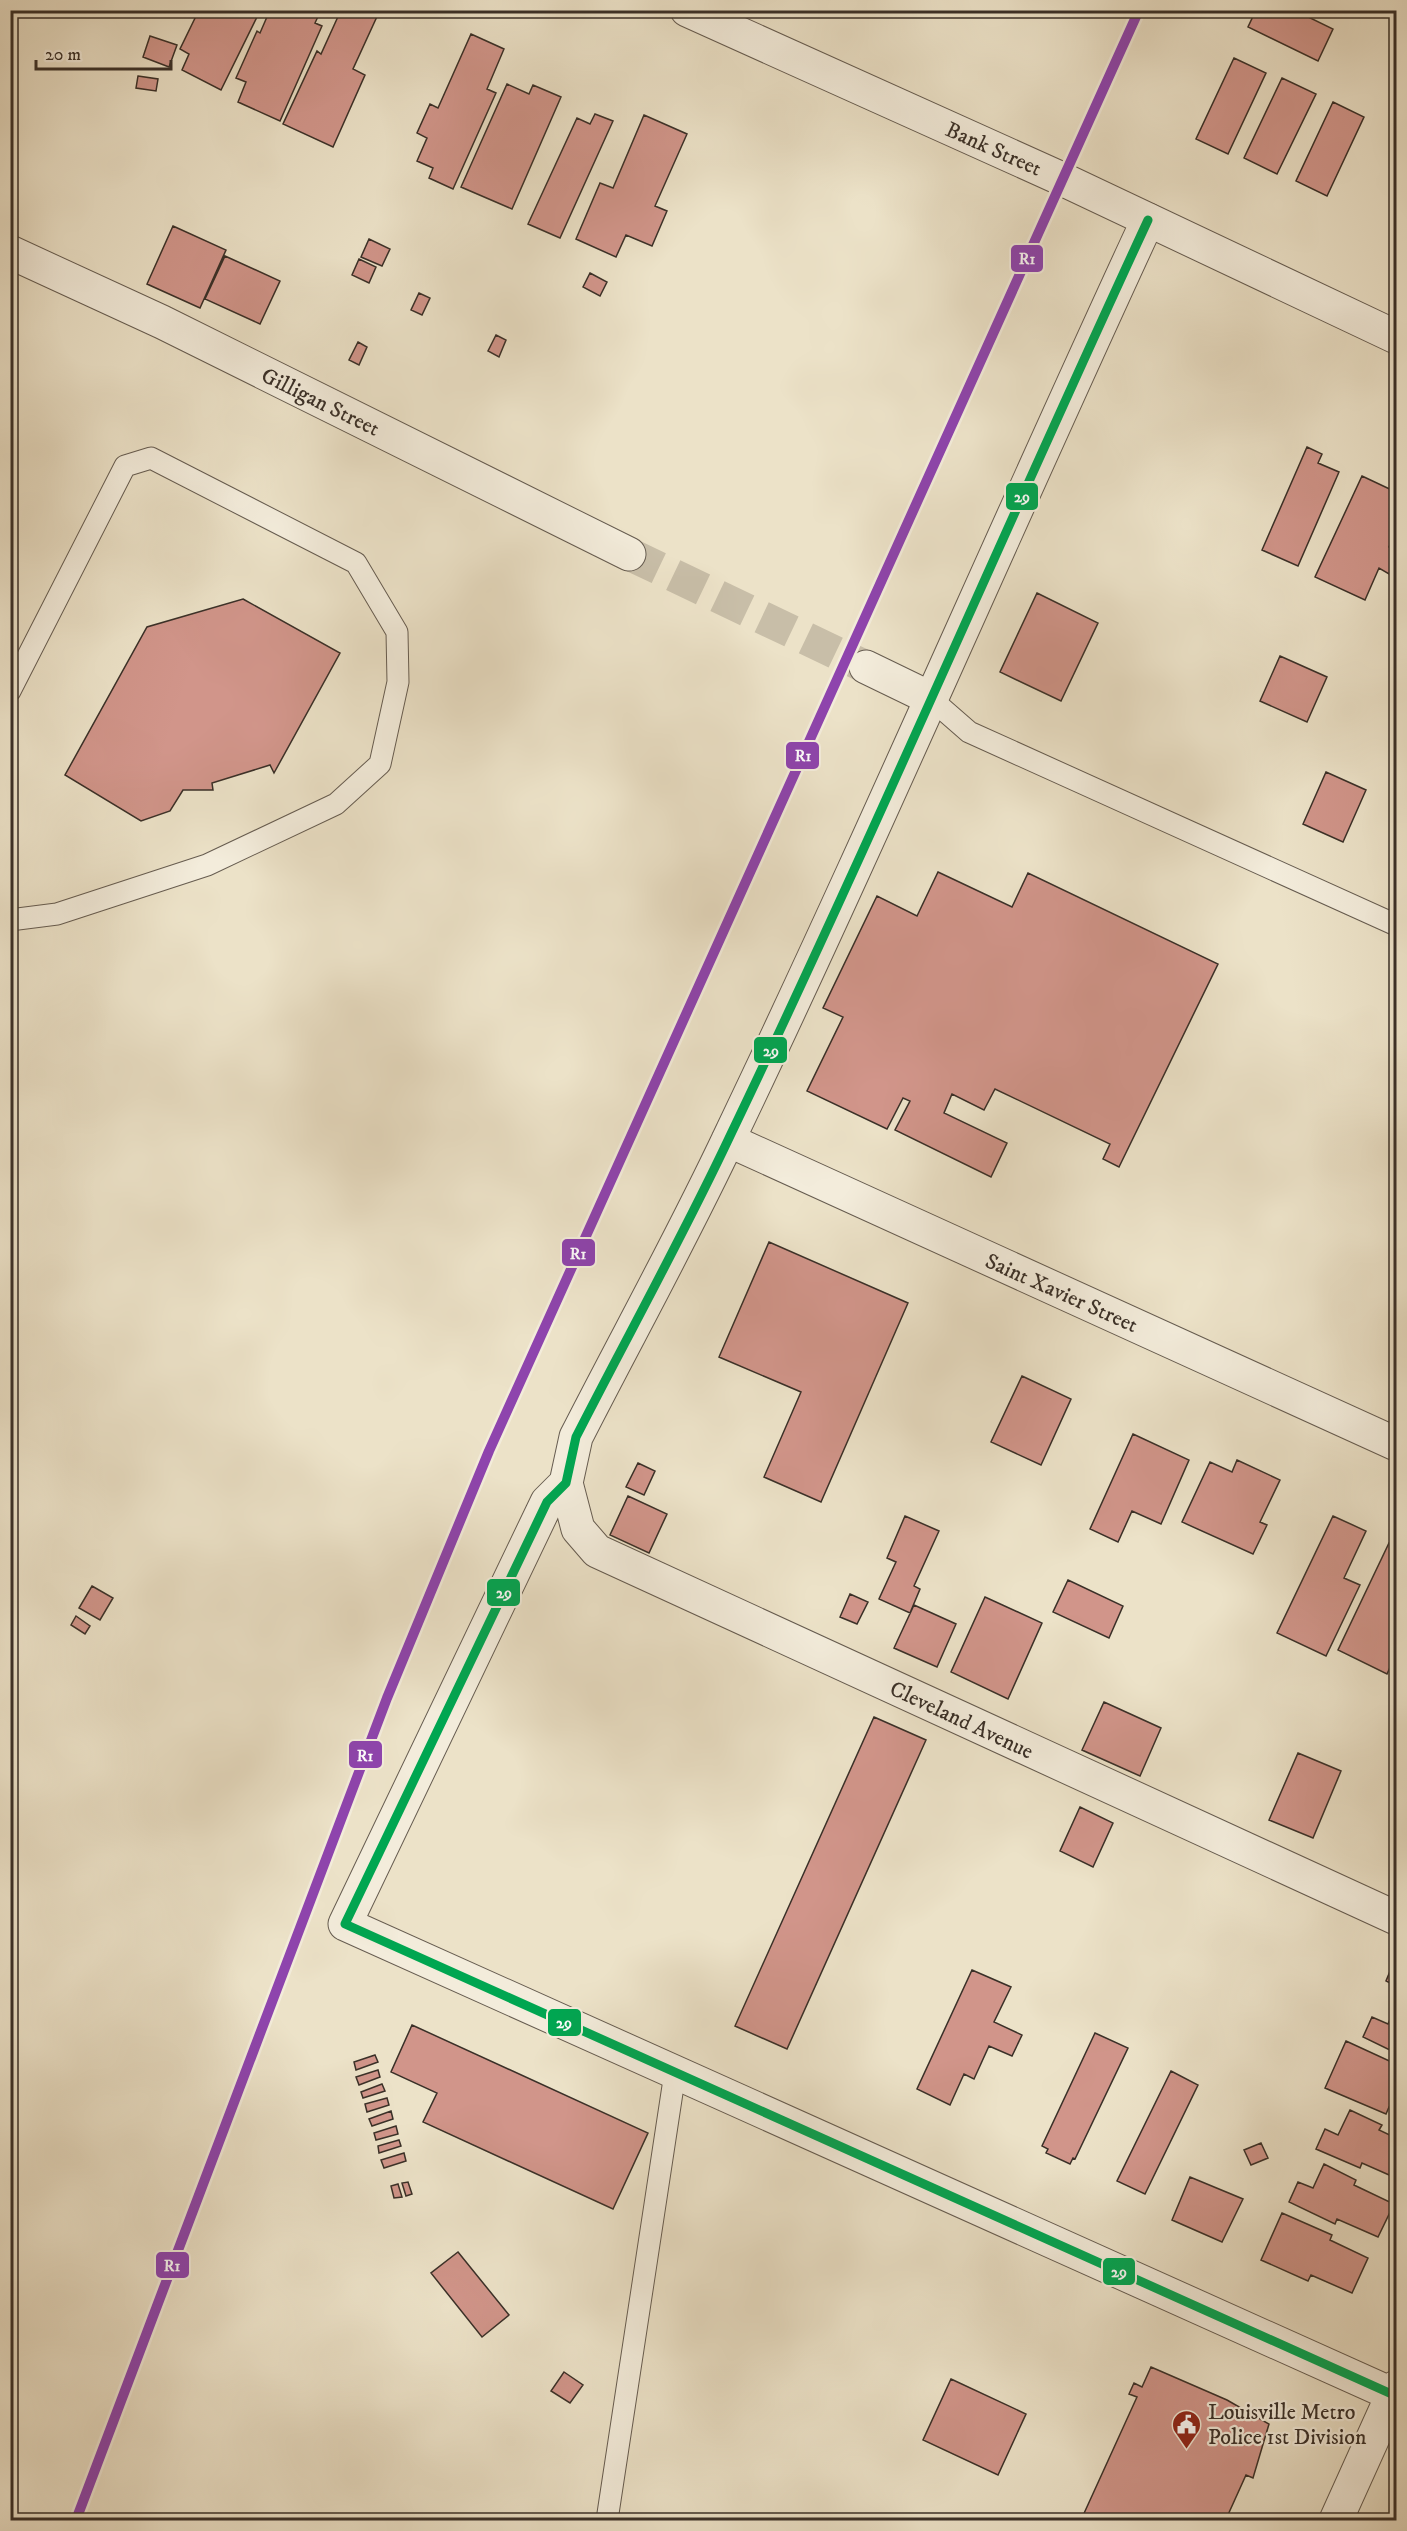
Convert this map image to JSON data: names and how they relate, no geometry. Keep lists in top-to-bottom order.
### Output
{
  "streets": {
    "street": [
      "Bank Street",
      "Gilligan Street",
      "Saint Xavier Street",
      "Cleveland Avenue"
    ]
  },
  "places": {
    "public building": ["Louisville Metro Police 1st Division"]
  },
  "lines": ["transit line R1", "transit line 29"],
  "scale_bar": "20 m"
}
